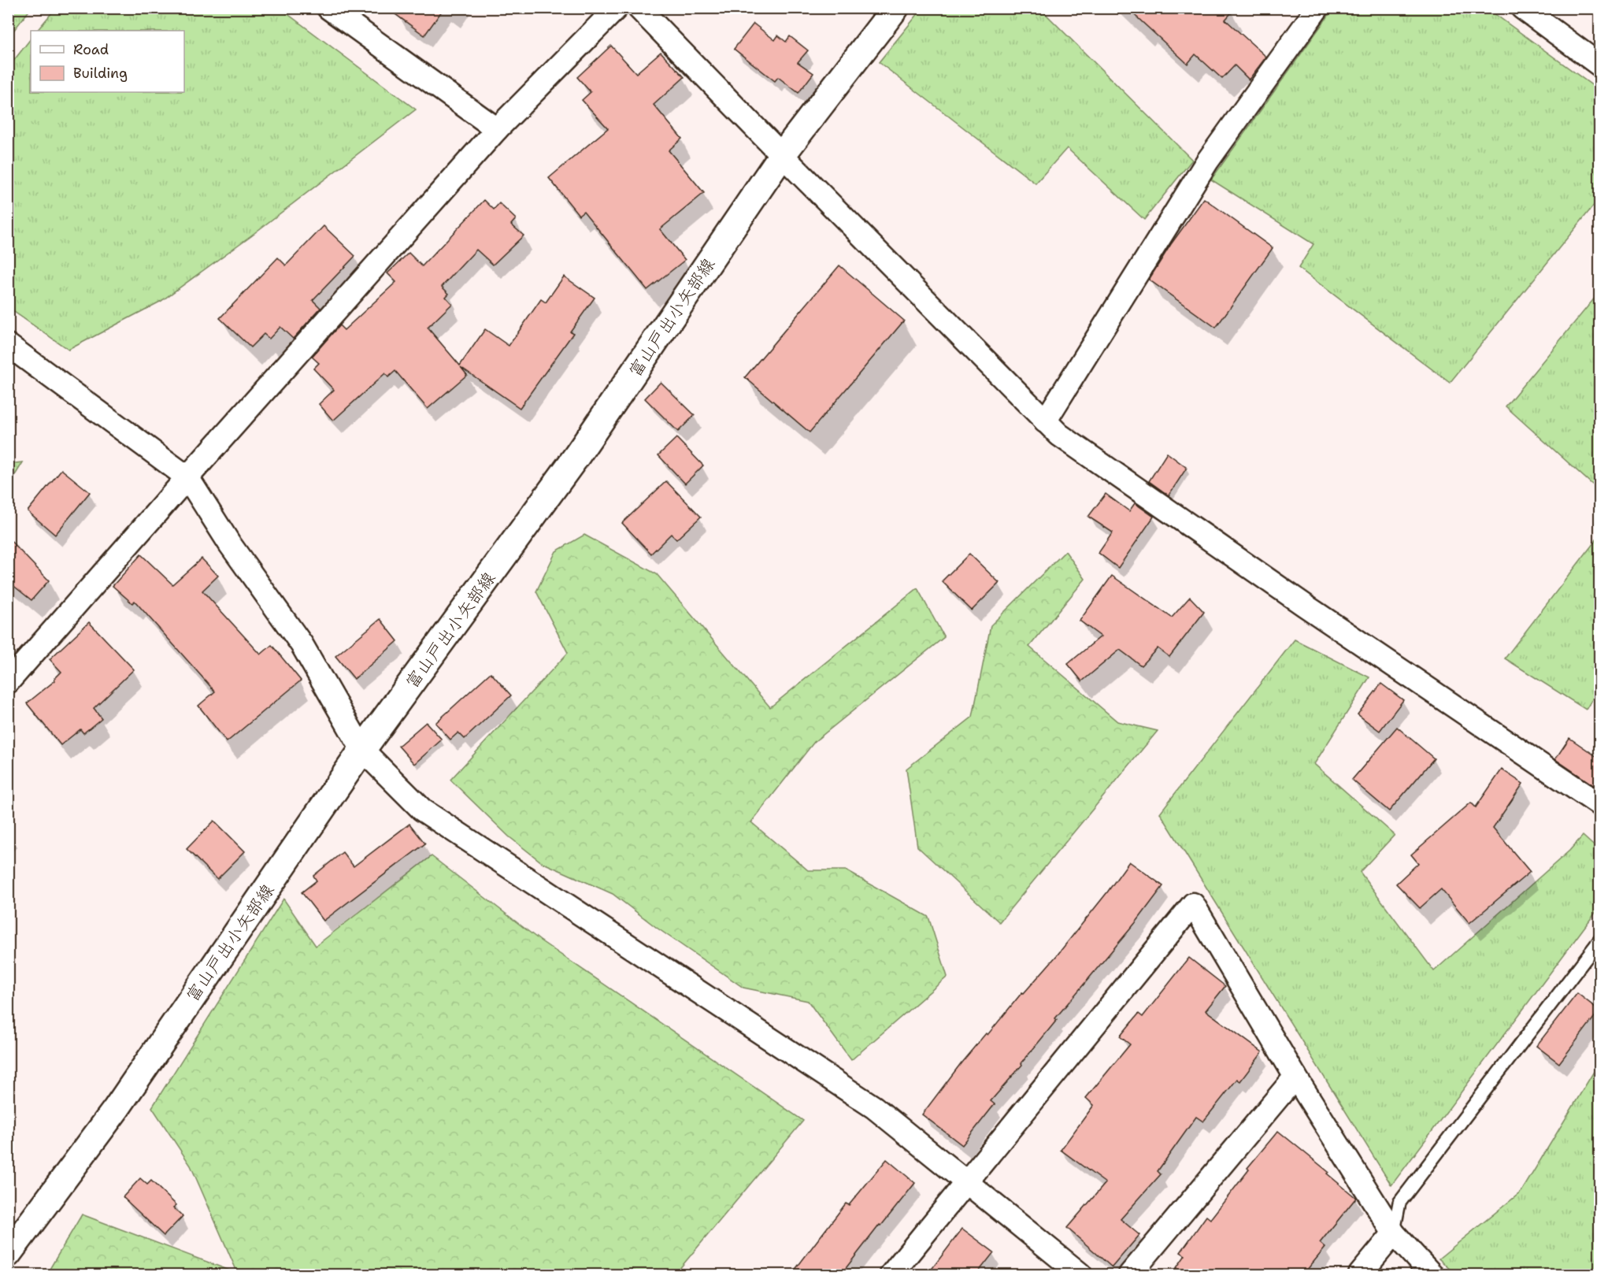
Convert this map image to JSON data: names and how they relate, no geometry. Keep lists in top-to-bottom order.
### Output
{
  "streets": {
    "main road": ["富山戸出小矢部線"]
  },
  "legend": ["Road", "Building"]
}
